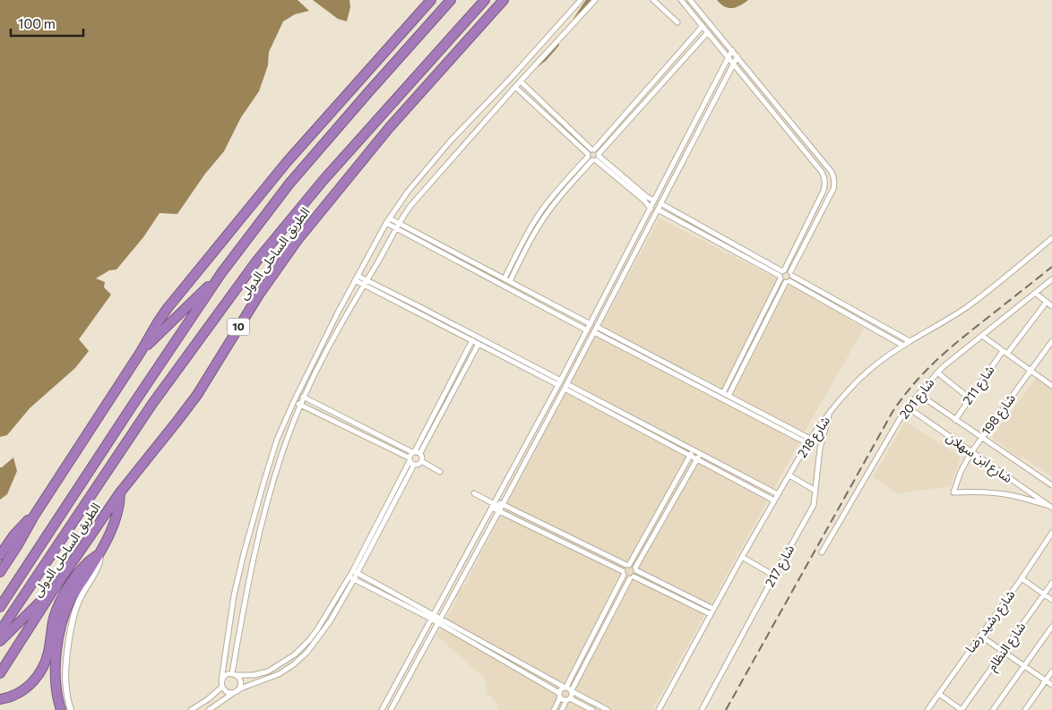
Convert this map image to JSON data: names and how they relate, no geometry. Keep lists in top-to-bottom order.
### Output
{
  "streets": {
    "highway": ["الطريق الساحلى الدولى", "10"],
    "street": [
      "شارع 211",
      "شارع 201",
      "شارع 198",
      "شارع 218",
      "شارع ابن سهلان",
      "شارع 217",
      "شارع رشيد رضا",
      "شارع النظام"
    ]
  },
  "crossings": [
    ["شارع 201", "شارع ابن سهلان"],
    ["شارع 198", "شارع ابن سهلان"],
    ["شارع 218", "شارع 217"]
  ],
  "scale_bar": "100 m"
}
